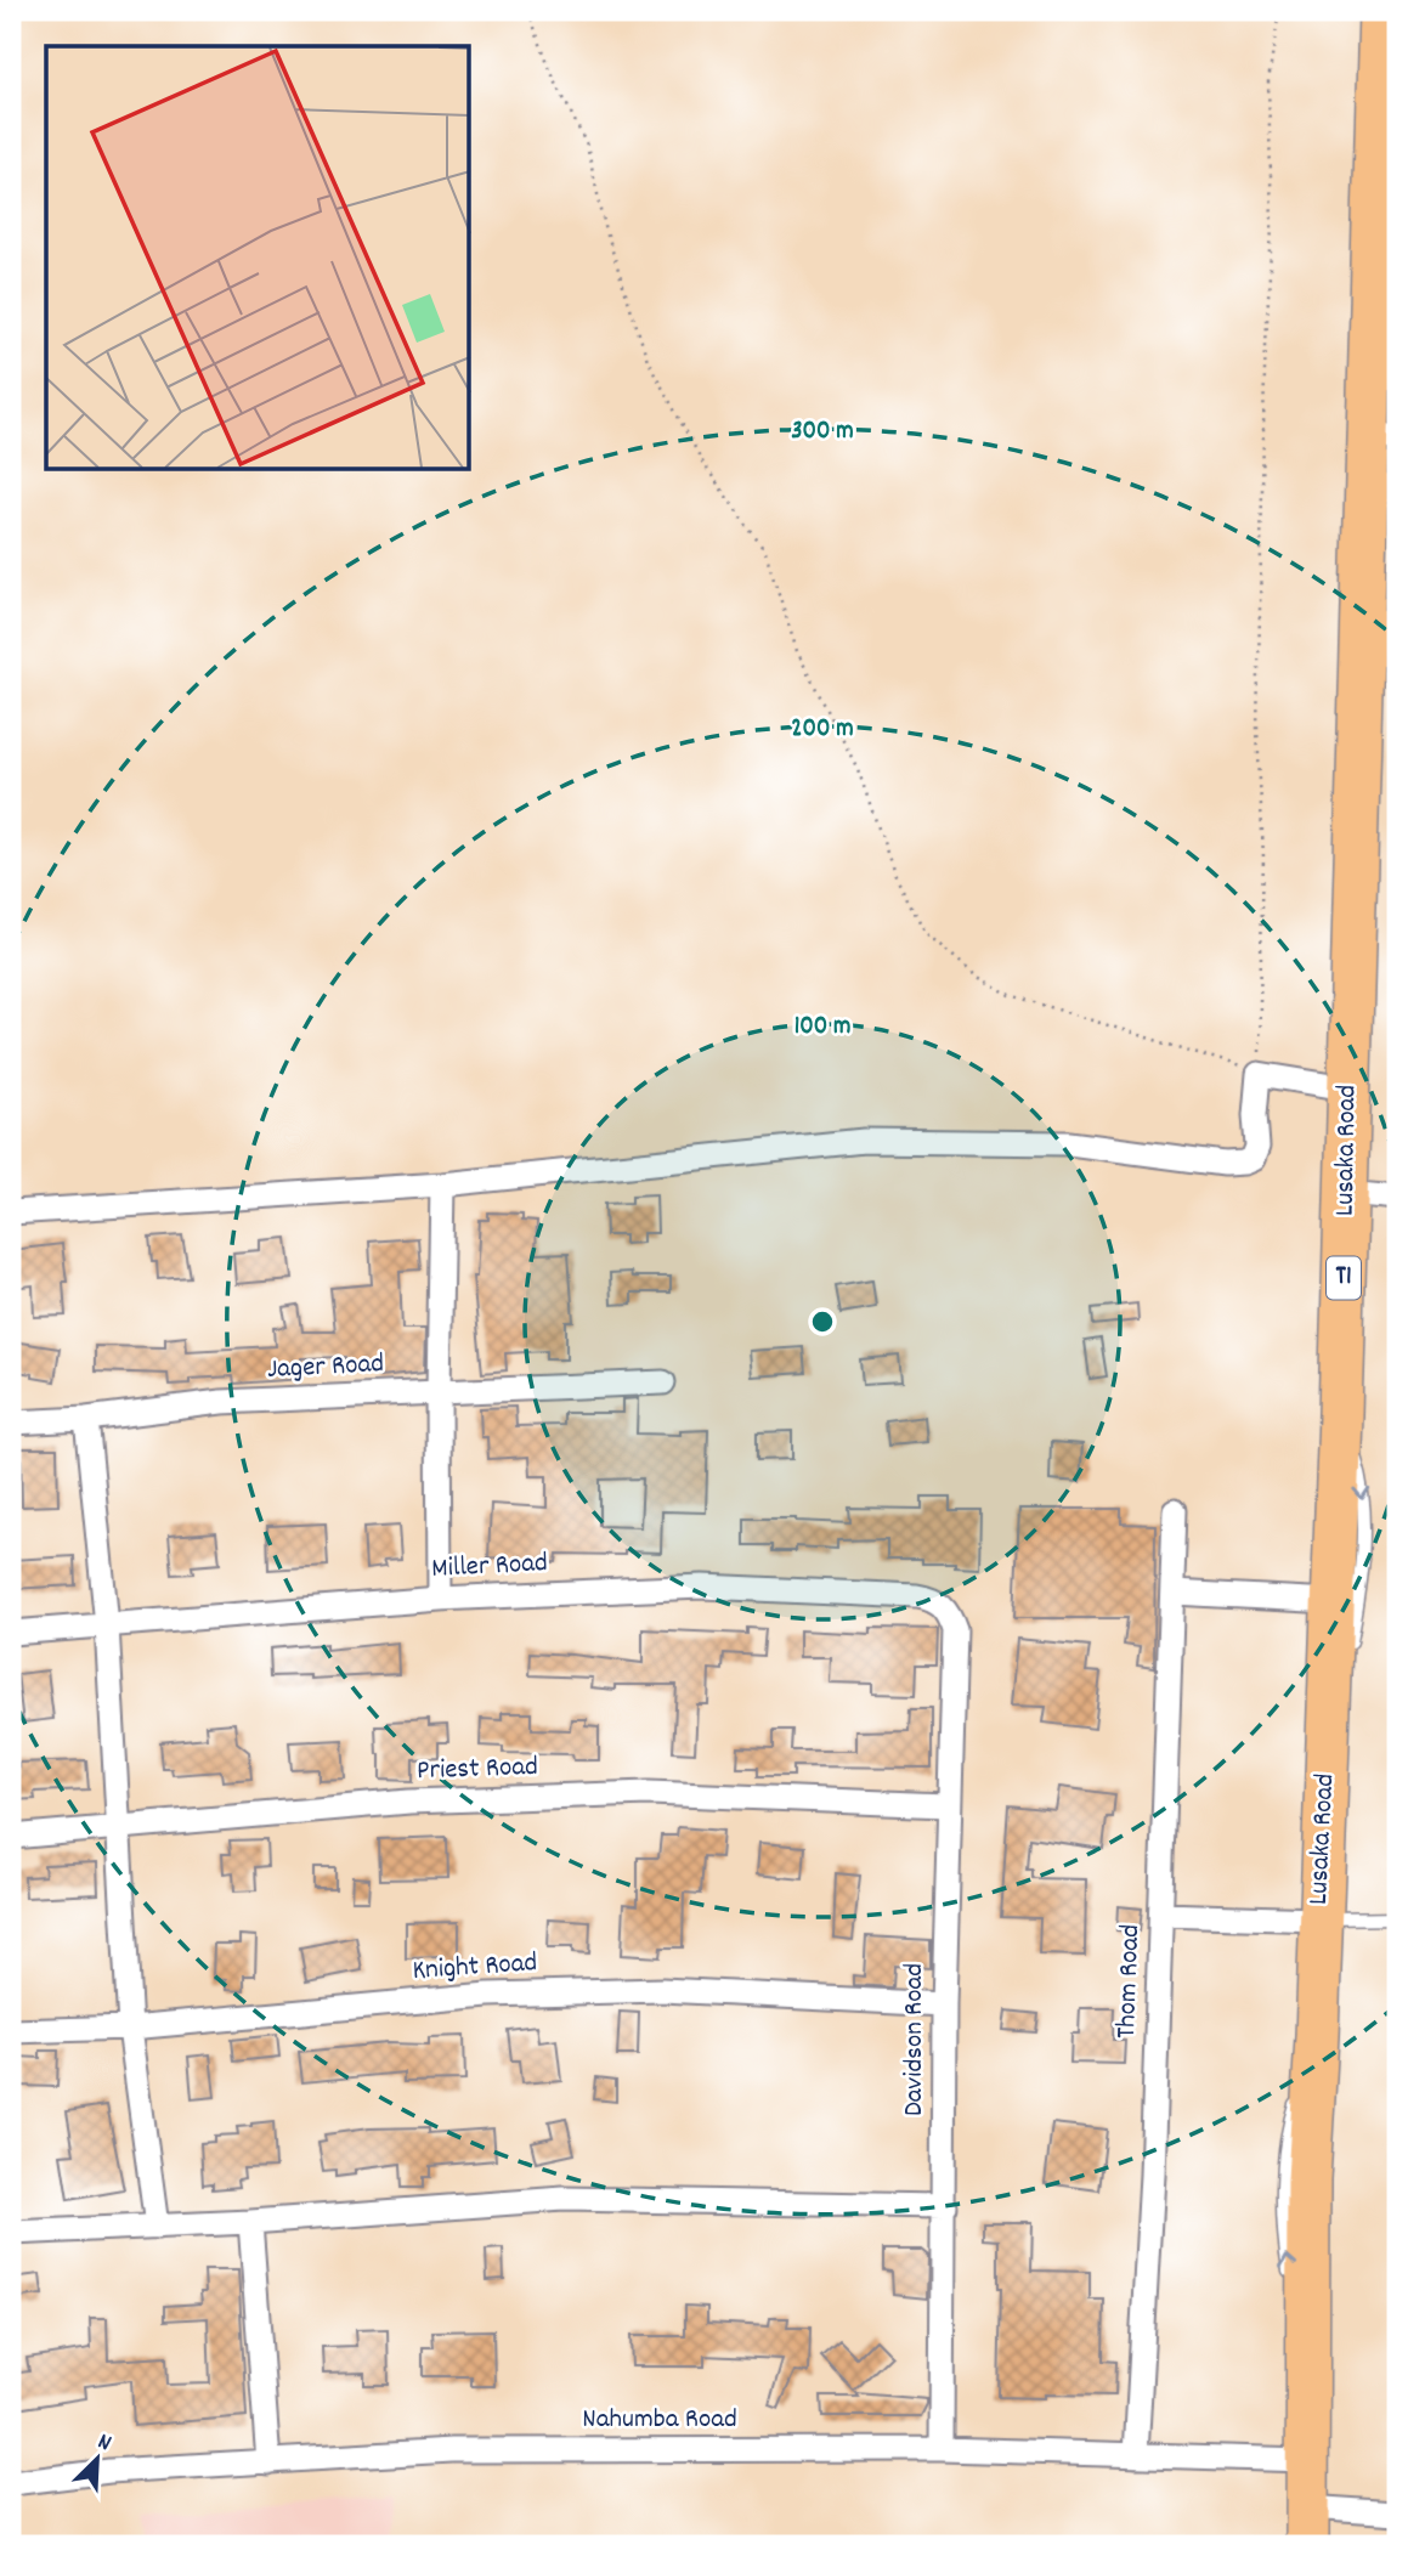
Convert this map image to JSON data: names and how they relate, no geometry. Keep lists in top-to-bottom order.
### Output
{
  "streets": {
    "highway": ["Lusaka Road", "T1"],
    "street": [
      "Jager Road",
      "Miller Road",
      "Priest Road",
      "Knight Road",
      "Thom Road",
      "Davidson Road",
      "Nahumba Road"
    ]
  },
  "crossings": [
    ["Lusaka Road", "Nahumba Road"],
    ["Miller Road", "Davidson Road"],
    ["Priest Road", "Davidson Road"],
    ["Knight Road", "Davidson Road"],
    ["Thom Road", "Nahumba Road"],
    ["Davidson Road", "Nahumba Road"]
  ],
  "north": "top right",
  "rings": ["300 m", "200 m", "100 m"]
}
